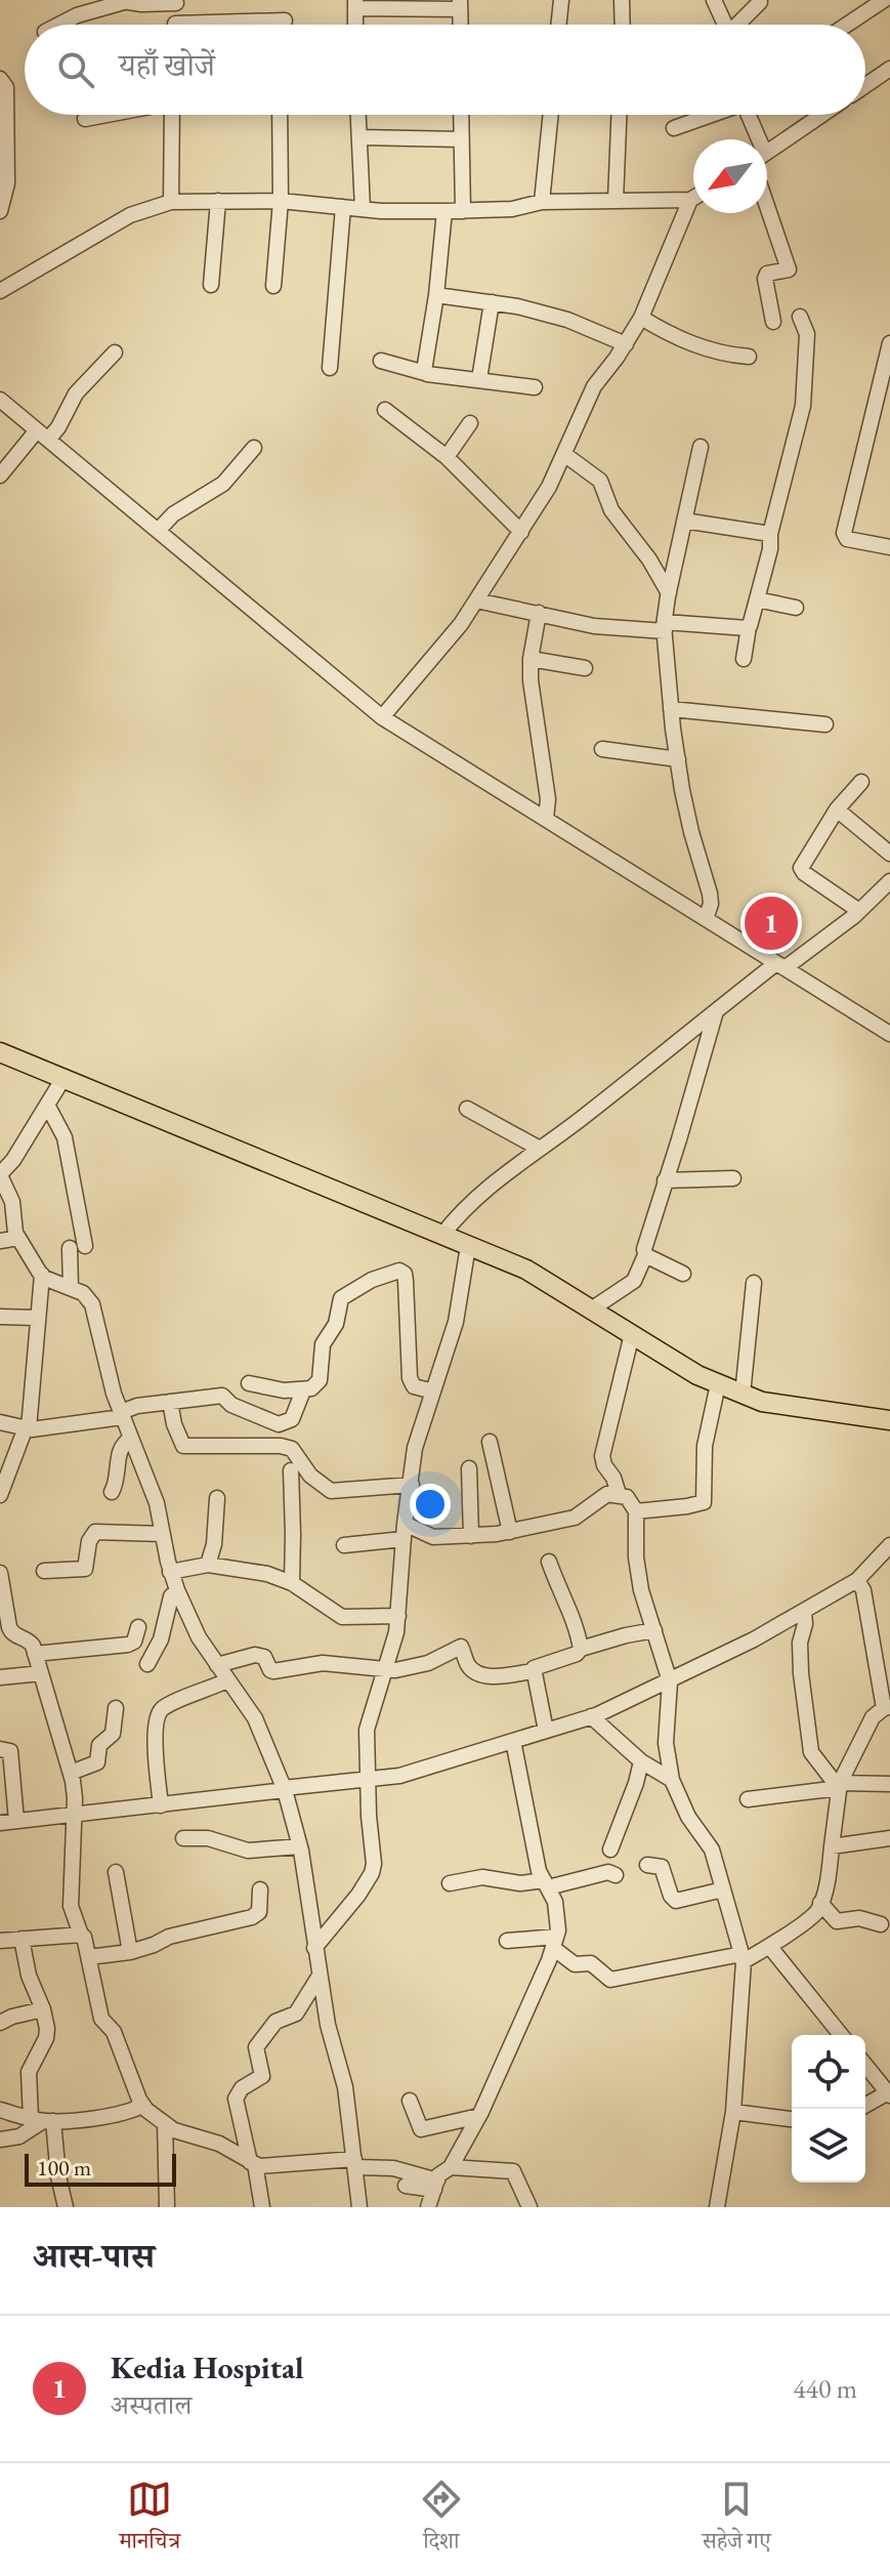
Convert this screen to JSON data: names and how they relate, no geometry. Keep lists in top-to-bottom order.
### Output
{
  "scale_bar": "100 m",
  "north": "bottom left",
  "page": {
    "search": "यहाँ खोजें",
    "pins": "1",
    "scale": "100 m",
    "heading": "आस-पास",
    "list": [
      {
        "mark": "1",
        "name": "Kedia Hospital",
        "note": "अस्पताल",
        "value": "440 m"
      }
    ],
    "nav": ["मानचित्र", "दिशा", "सहेजे गए"]
  }
}
